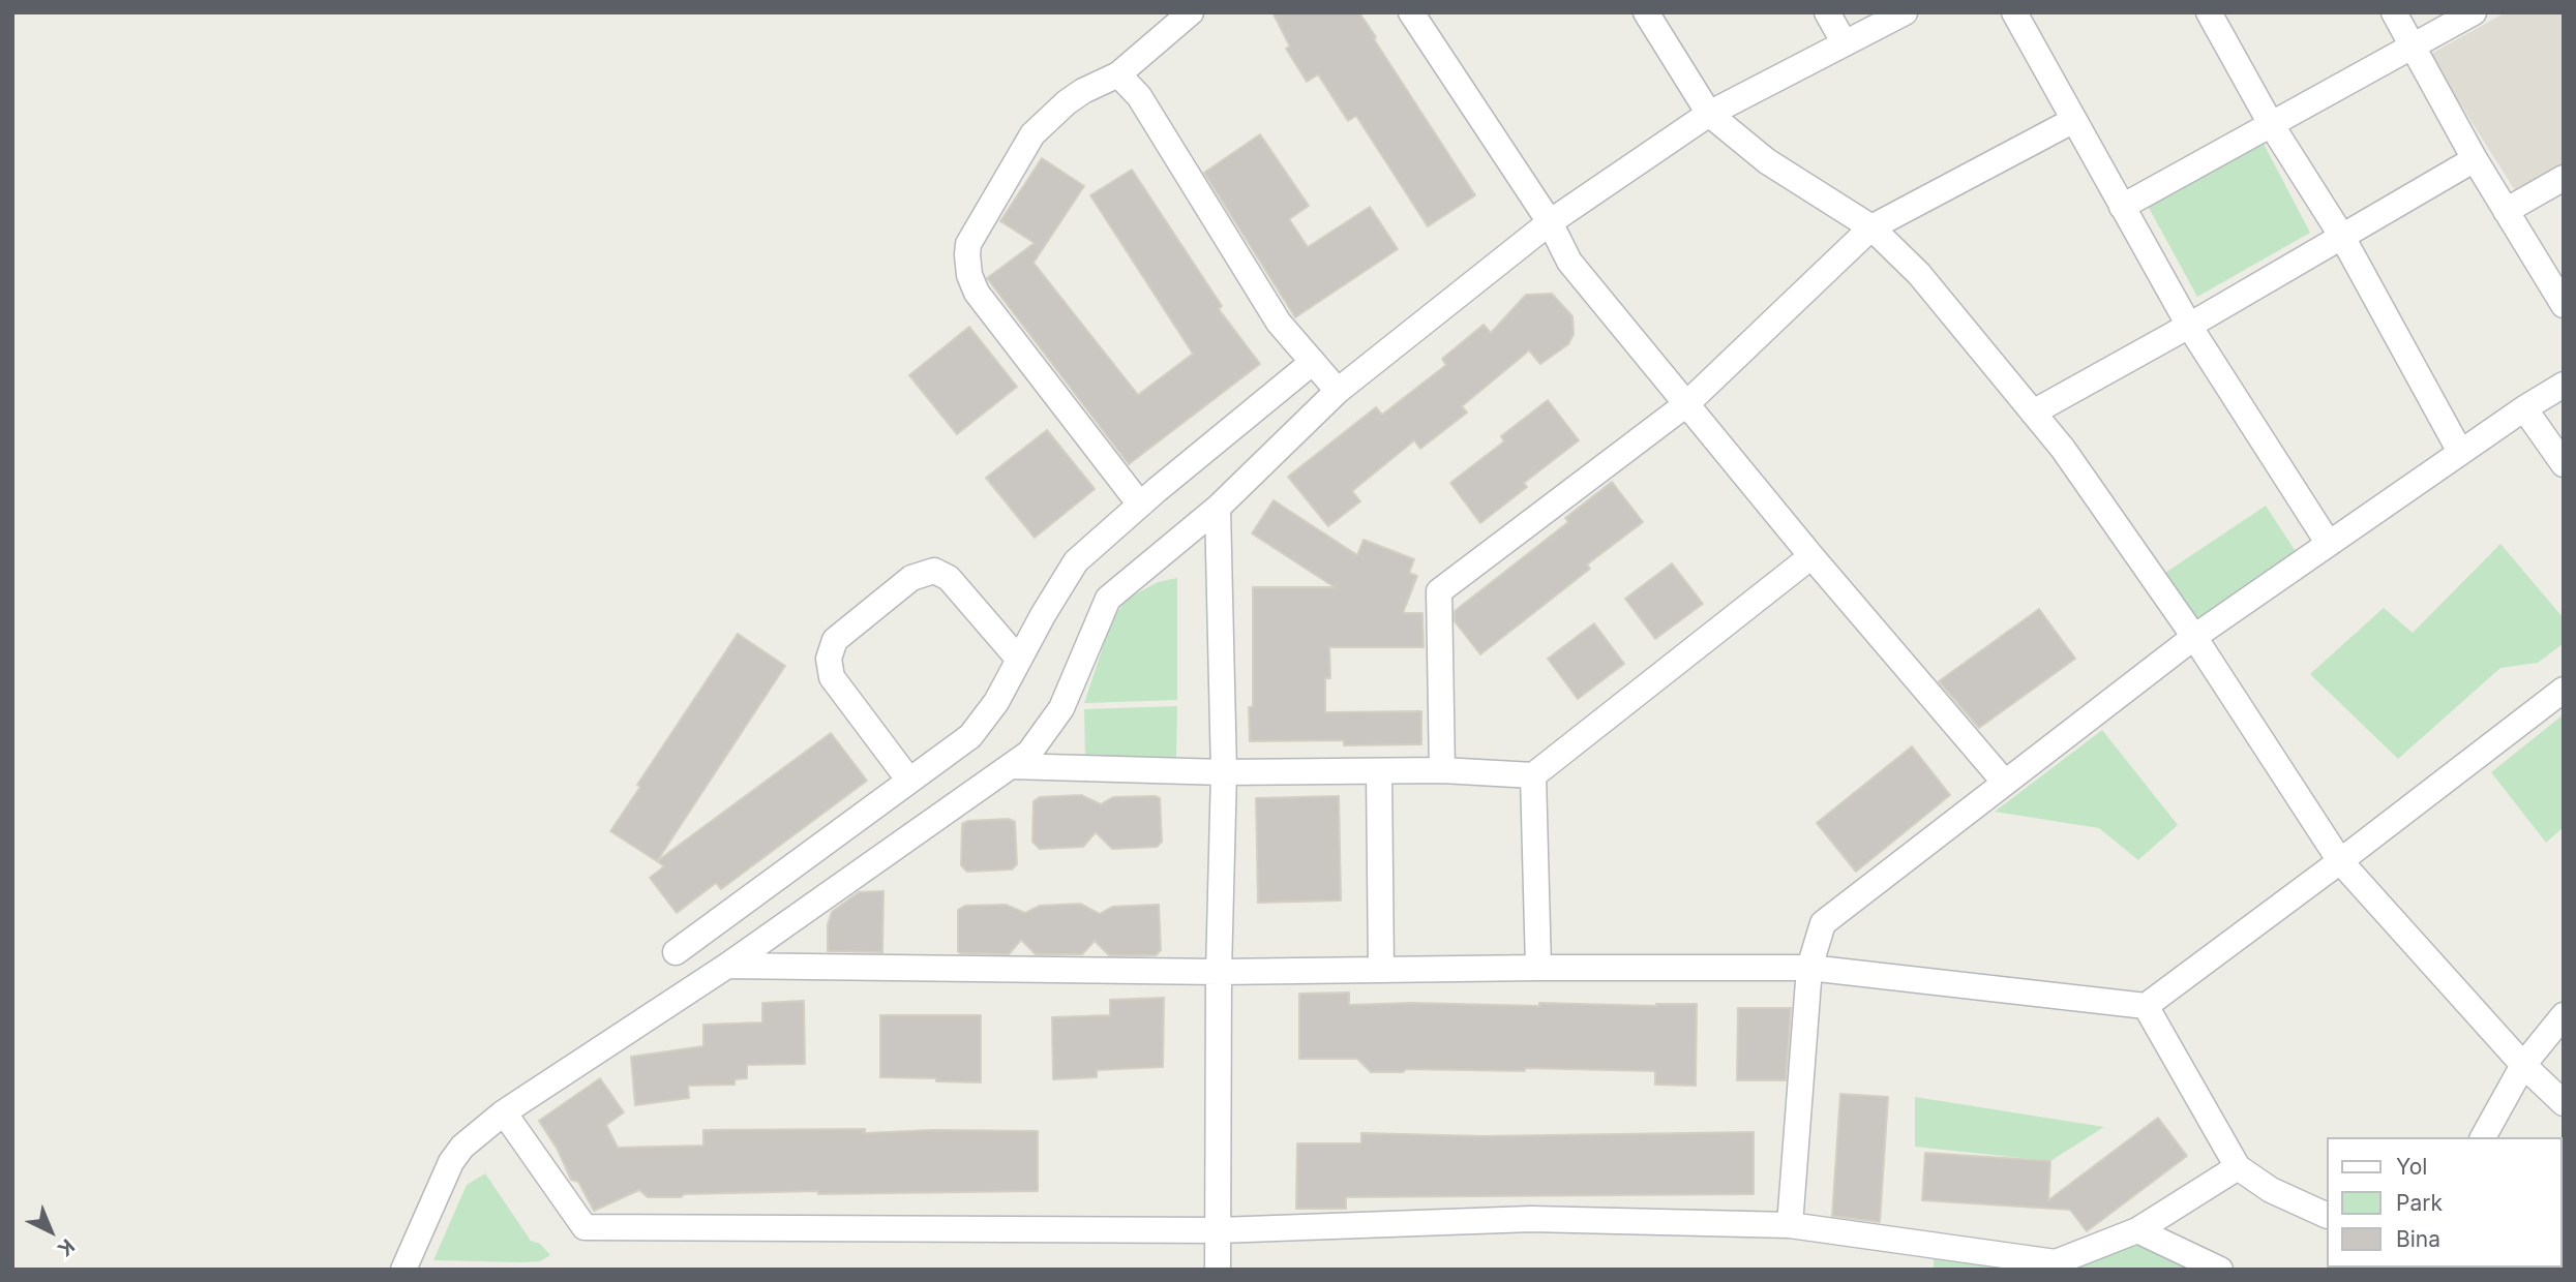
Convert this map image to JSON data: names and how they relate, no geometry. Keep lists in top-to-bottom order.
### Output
{
  "legend": ["Yol", "Park", "Bina"],
  "north": "bottom right"
}
